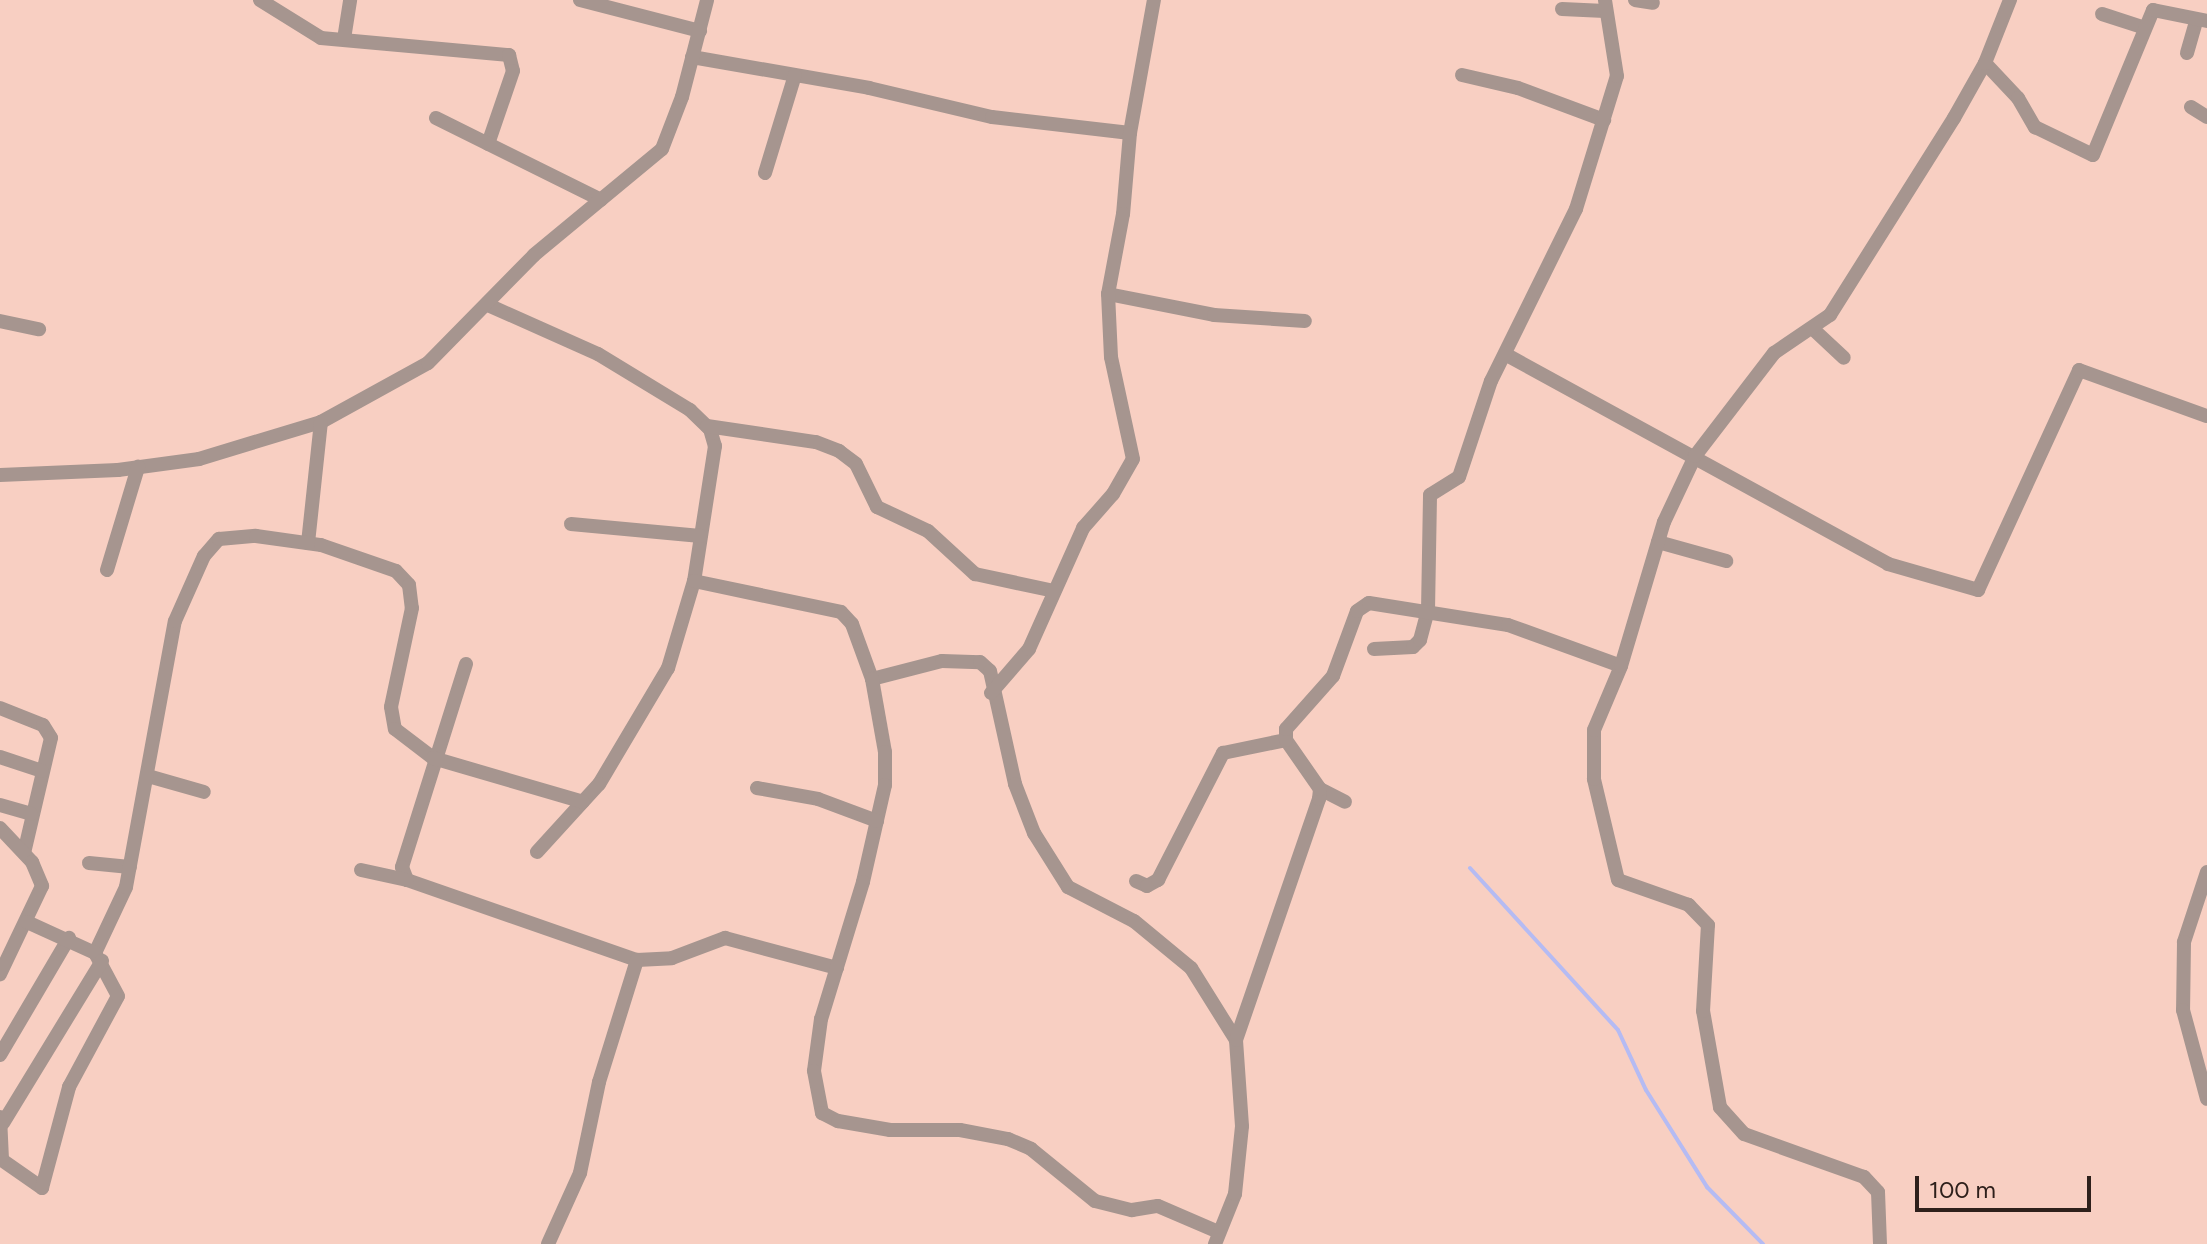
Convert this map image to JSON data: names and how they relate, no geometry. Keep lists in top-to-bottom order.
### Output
{
  "scale_bar": "100 m"
}
